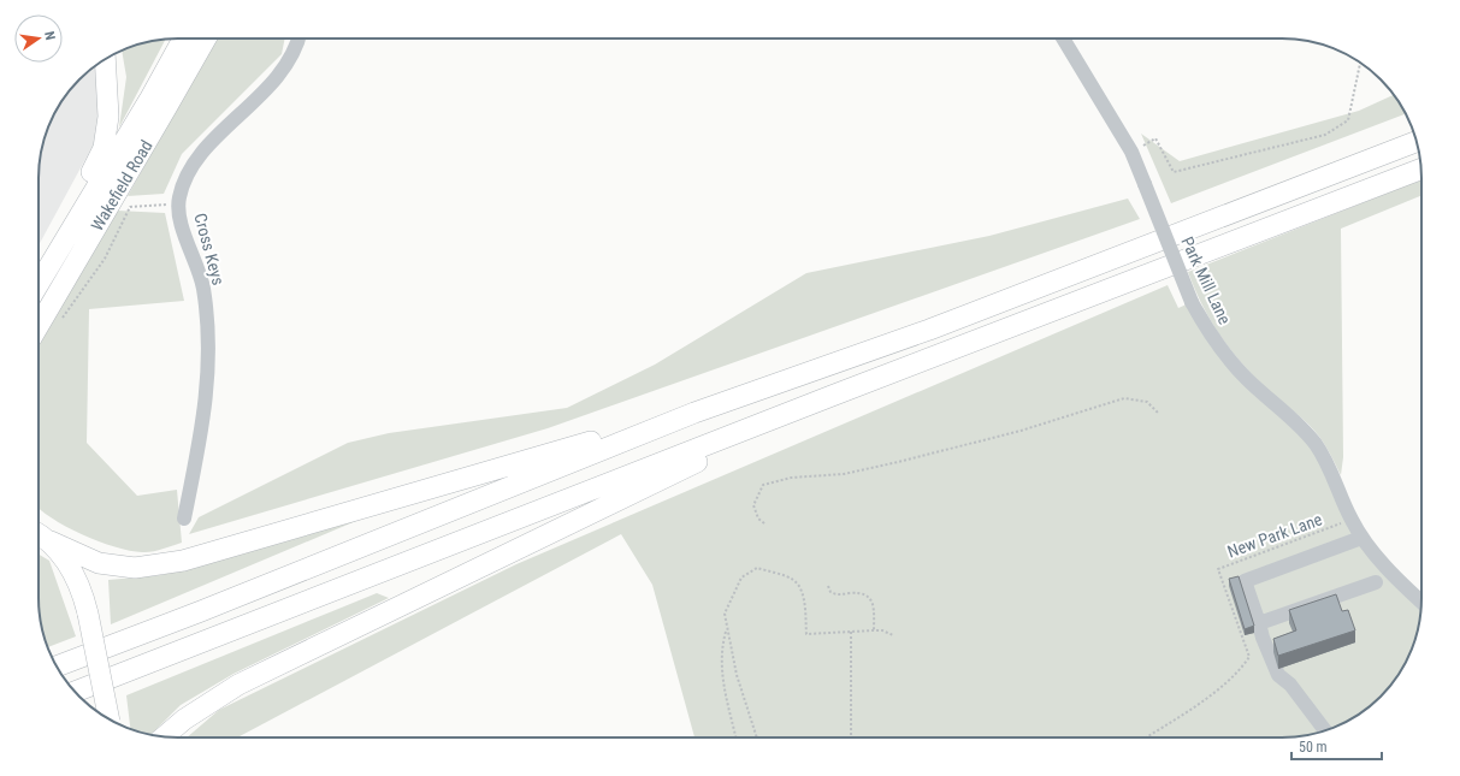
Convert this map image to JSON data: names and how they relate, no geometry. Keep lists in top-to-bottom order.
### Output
{
  "streets": {
    "highway": ["Wakefield Road"],
    "street": ["Cross Keys", "Park Mill Lane"],
    "path": ["New Park Lane"]
  },
  "crossings": [
    ["Park Mill Lane", "New Park Lane"]
  ],
  "scale_bar": "50 m",
  "north": "right"
}
